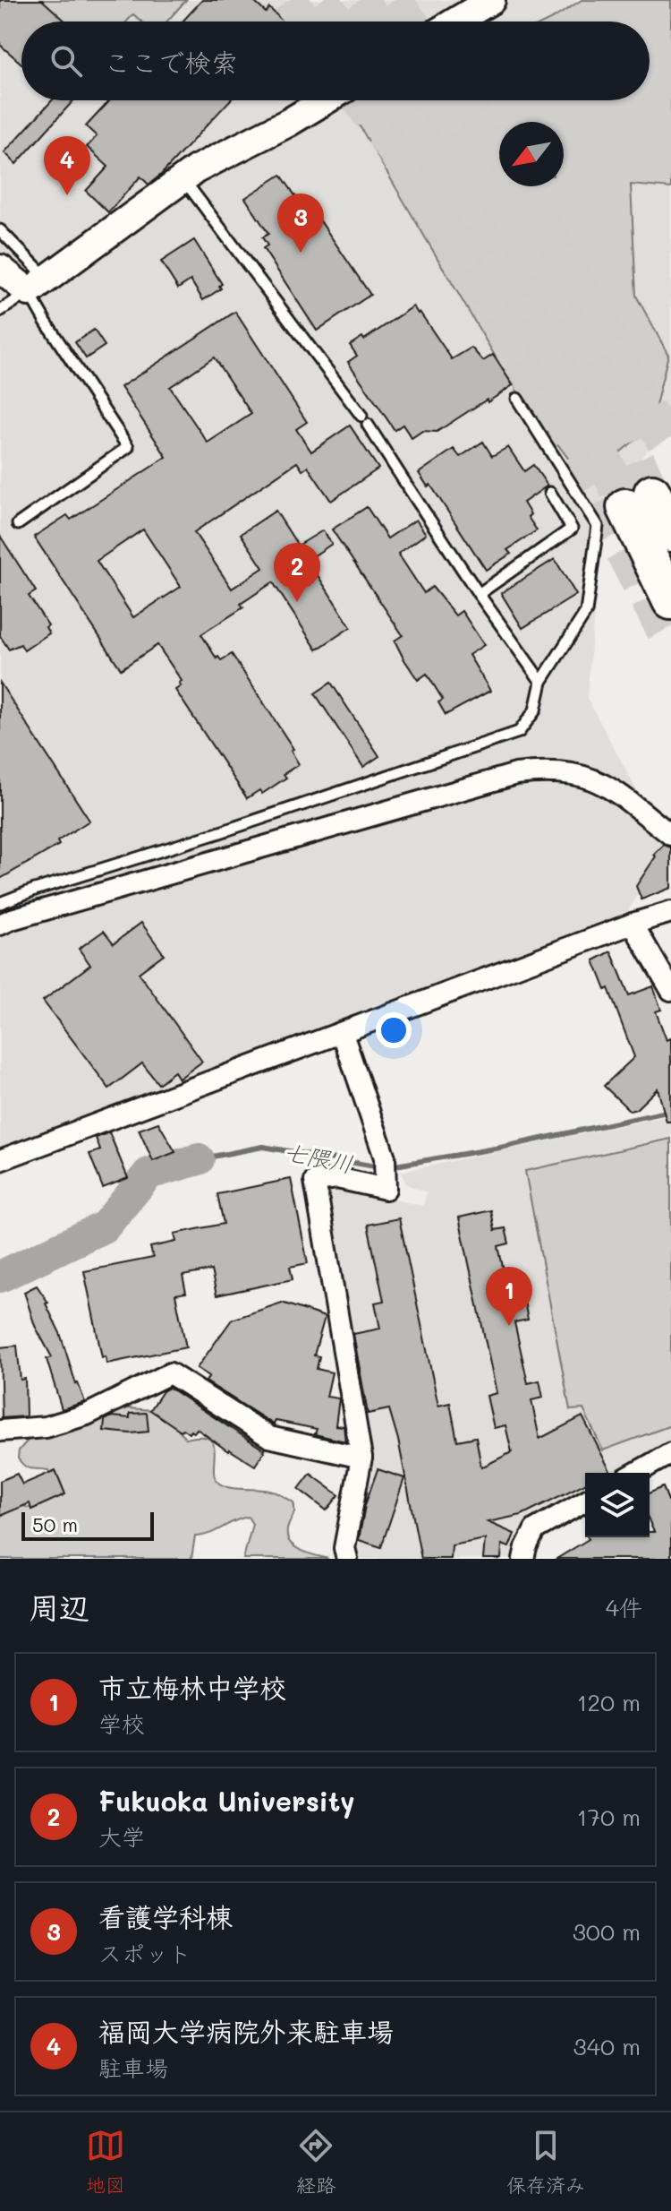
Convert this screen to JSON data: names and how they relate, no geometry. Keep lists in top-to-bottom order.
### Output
{
  "water": ["七隈川"],
  "scale_bar": "50 m",
  "north": "bottom left",
  "page": {
    "search": "ここで検索",
    "pins": [
      "4",
      "3",
      "2",
      "1"
    ],
    "scale": "50 m",
    "heading": ["周辺", "4件"],
    "list": [
      {
        "mark": "1",
        "name": "市立梅林中学校",
        "note": "学校",
        "value": "120 m"
      },
      {
        "mark": "2",
        "name": "Fukuoka University",
        "note": "大学",
        "value": "170 m"
      },
      {
        "mark": "3",
        "name": "看護学科棟",
        "note": "スポット",
        "value": "300 m"
      },
      {
        "mark": "4",
        "name": "福岡大学病院外来駐車場",
        "note": "駐車場",
        "value": "340 m"
      }
    ],
    "nav": ["地図", "経路", "保存済み"]
  }
}
